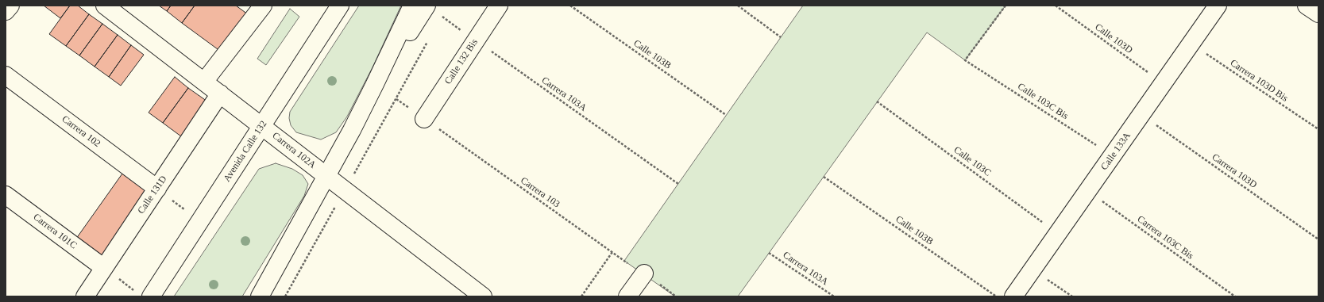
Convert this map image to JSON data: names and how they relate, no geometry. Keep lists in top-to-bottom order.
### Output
{
  "streets": {
    "street": [
      "Calle 132 Bis",
      "Carrera 102",
      "Carrera 102A",
      "Avenida Calle 132",
      "Calle 133A",
      "Calle 131D",
      "Carrera 101C"
    ],
    "path": [
      "Calle 103D",
      "Calle 103B",
      "Carrera 103D Bis",
      "Carrera 103A",
      "Calle 103C Bis",
      "Calle 103C",
      "Carrera 103D",
      "Carrera 103",
      "Carrera 103C Bis"
    ]
  },
  "crossings": [
    ["Calle 103D", "Calle 133A"],
    ["Calle 132 Bis", "Carrera 103A"],
    ["Calle 132 Bis", "Carrera 103"],
    ["Carrera 103D Bis", "Calle 133A"],
    ["Calle 103C Bis", "Calle 133A"],
    ["Carrera 102", "Calle 131D"],
    ["Carrera 102A", "Avenida Calle 132"],
    ["Carrera 102A", "Calle 131D"],
    ["Calle 133A", "Calle 103C"],
    ["Calle 133A", "Carrera 103D"],
    ["Calle 133A", "Carrera 103C Bis"],
    ["Calle 131D", "Carrera 101C"]
  ]
}
